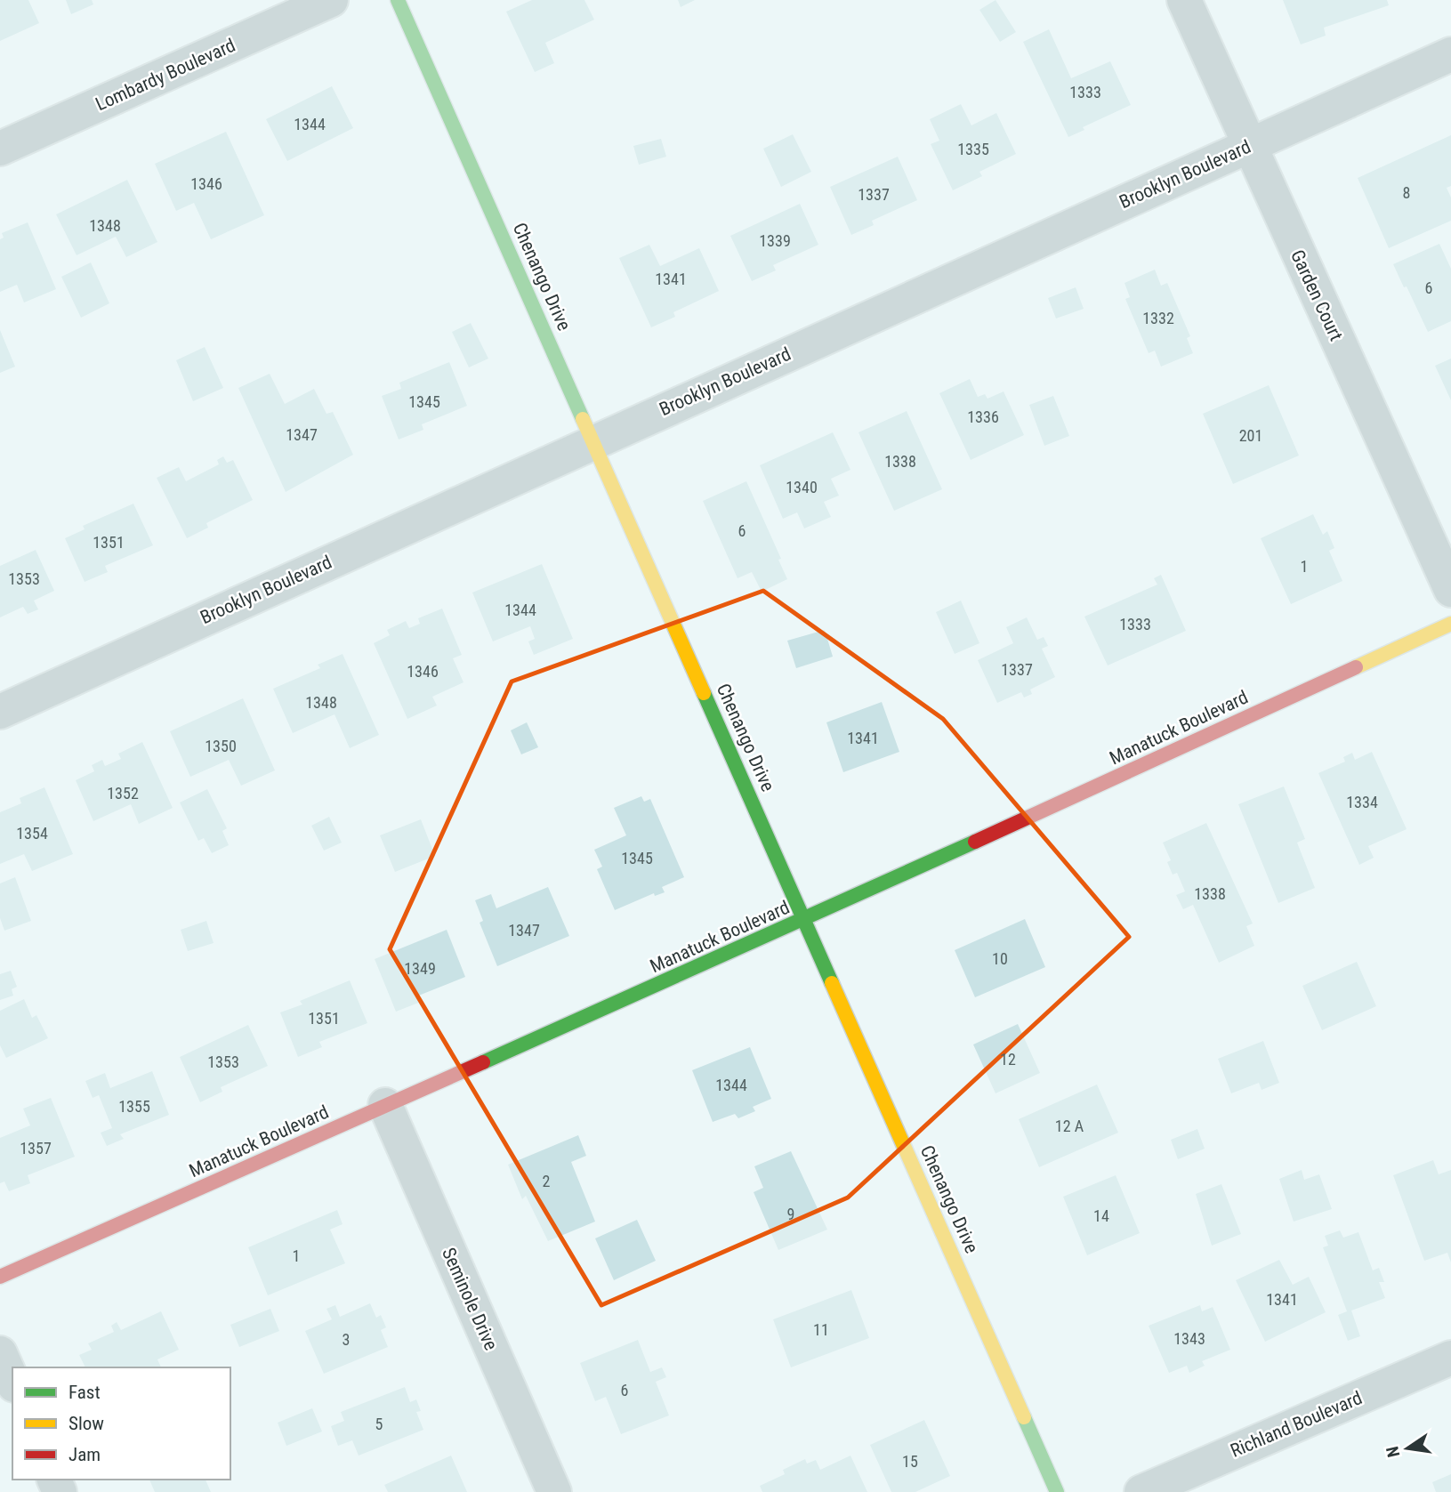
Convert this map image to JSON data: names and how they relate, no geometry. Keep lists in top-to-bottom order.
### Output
{
  "streets": {
    "street": [
      "Lombardy Boulevard",
      "Brooklyn Boulevard",
      "Chenango Drive",
      "Garden Court",
      "Manatuck Boulevard",
      "Seminole Drive",
      "Richland Boulevard"
    ]
  },
  "crossings": [
    ["Brooklyn Boulevard", "Chenango Drive"],
    ["Brooklyn Boulevard", "Garden Court"],
    ["Chenango Drive", "Manatuck Boulevard"],
    ["Manatuck Boulevard", "Seminole Drive"]
  ],
  "house_numbers": [
    "1333",
    "1344",
    "1335",
    "1346",
    "8",
    "1337",
    "1348",
    "1339",
    "1341",
    "6",
    "1332",
    "1345",
    "1336",
    "1347",
    "201",
    "1338",
    "1340",
    "6",
    "1351",
    "1",
    "1353",
    "1344",
    "1333",
    "1337",
    "1346",
    "1348",
    "1341",
    "1350",
    "1352",
    "1334",
    "1354",
    "1345",
    "1338",
    "1347",
    "10",
    "1349",
    "1351",
    "12",
    "1353",
    "1344",
    "1355",
    "12 A",
    "1357",
    "2",
    "9",
    "14",
    "1",
    "1341",
    "11",
    "1343",
    "3",
    "6",
    "5",
    "15"
  ],
  "legend": ["Fast", "Slow", "Jam"],
  "north": "left"
}
